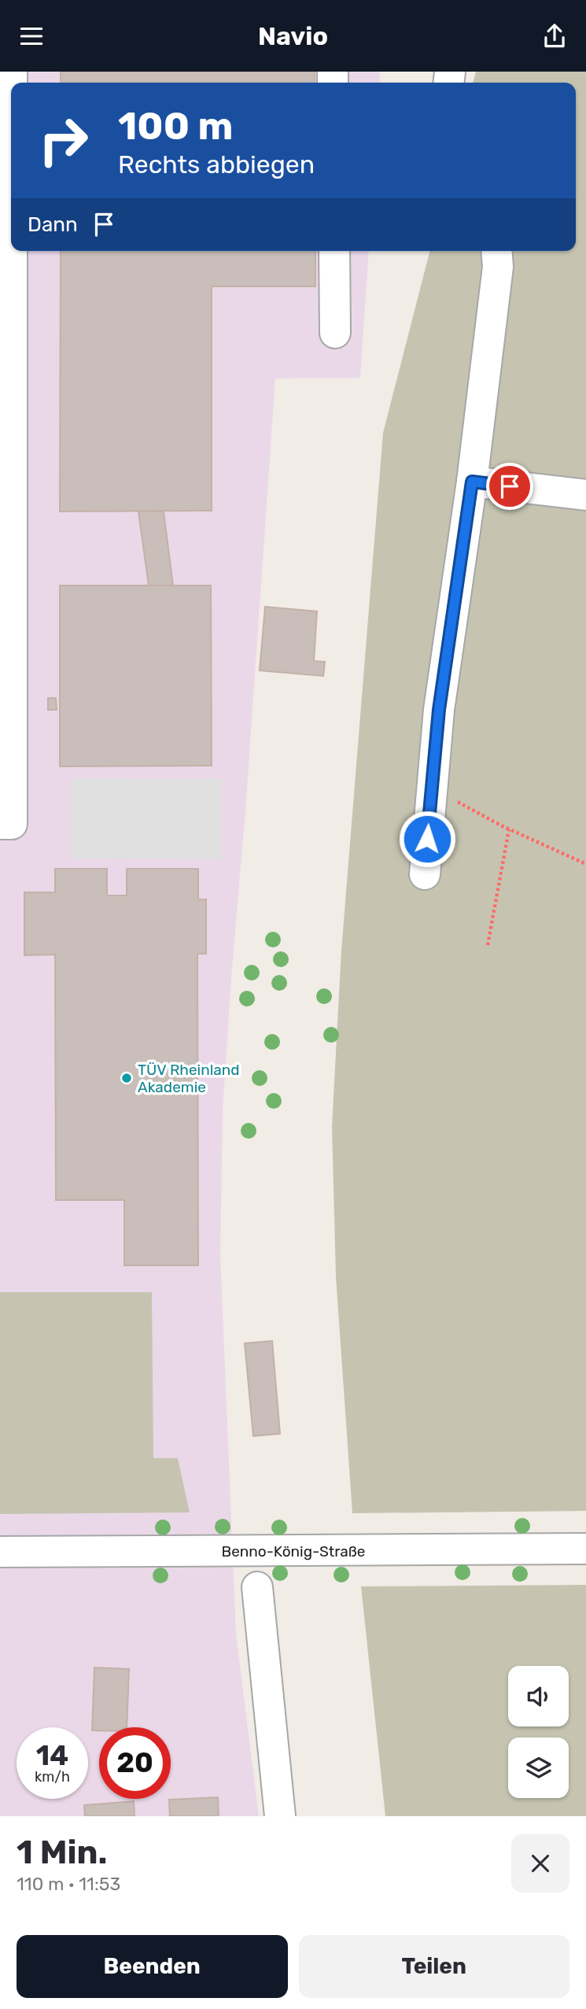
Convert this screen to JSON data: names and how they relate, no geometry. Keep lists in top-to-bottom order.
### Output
{
  "streets": {
    "street": ["Benno-König-Straße"]
  },
  "places": ["TÜV Rheinland Akademie"],
  "page": {
    "header": "Navio",
    "turn": ["100 m", "Rechts abbiegen"],
    "then": "Dann",
    "speed": "14 km/h",
    "limit": "20",
    "heading": ["1 Min.", "110 m · 11:53"],
    "buttons": ["Beenden", "Teilen"]
  }
}
